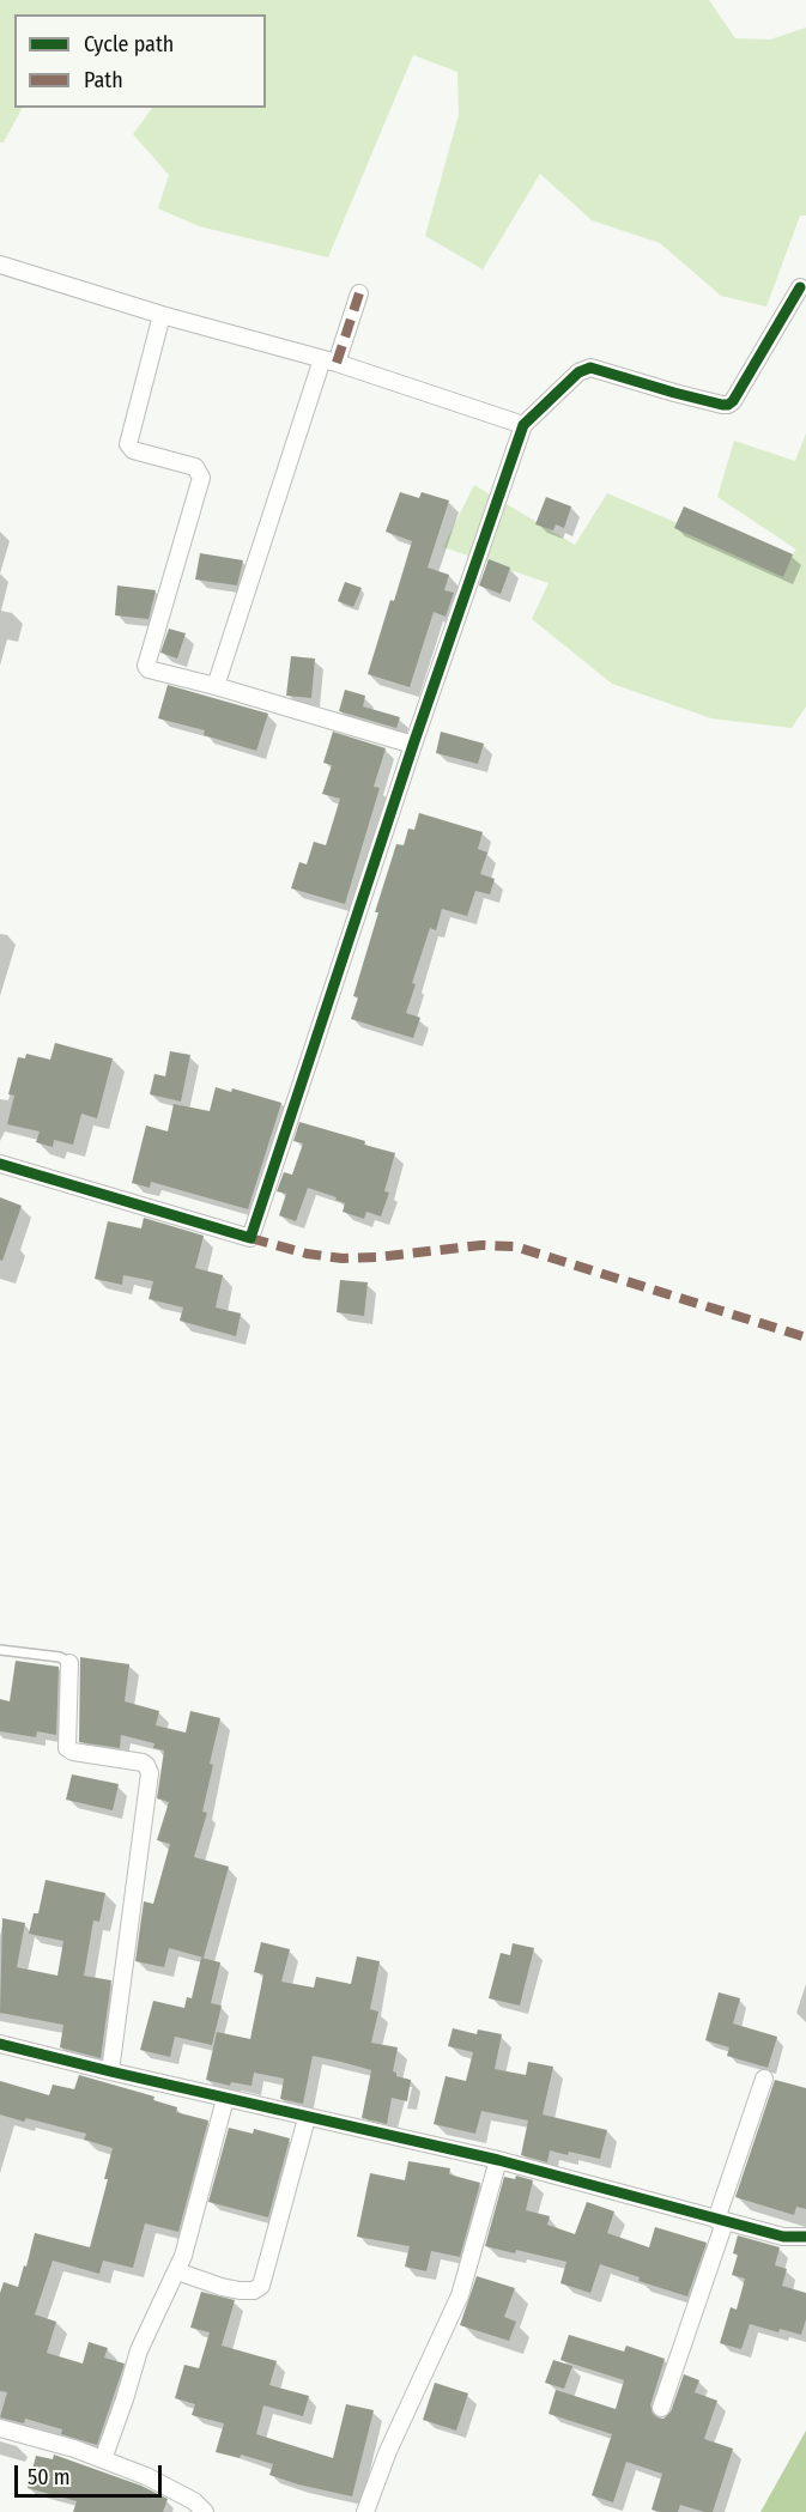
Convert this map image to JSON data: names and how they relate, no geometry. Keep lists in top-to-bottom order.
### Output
{
  "legend": ["Cycle path", "Path"],
  "scale_bar": "50 m"
}
